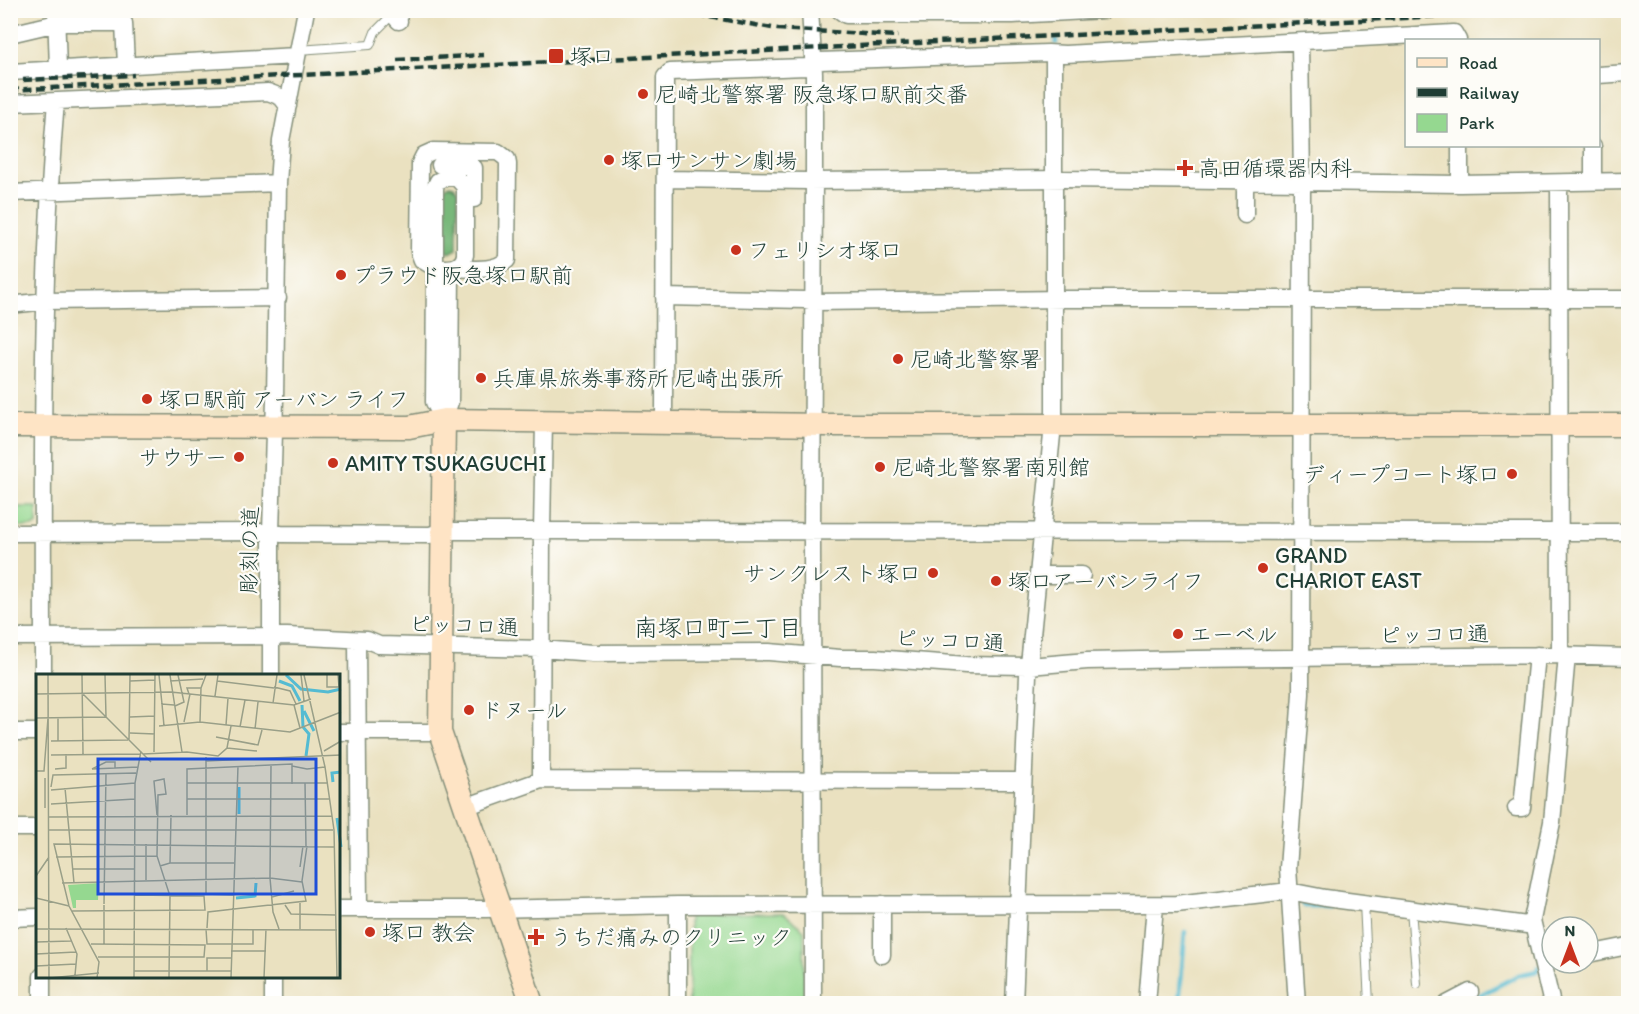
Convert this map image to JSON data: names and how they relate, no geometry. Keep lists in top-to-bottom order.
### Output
{
  "streets": {
    "street": ["彫刻の道", "ピッコロ通"]
  },
  "crossings": [
    ["彫刻の道", "ピッコロ通"]
  ],
  "districts": ["南塚口町二丁目"],
  "places": {
    "transit": ["塚口"],
    "other": [
      "尼崎北警察署 阪急塚口駅前交番",
      "塚口サンサン劇場",
      "フェリシオ塚口",
      "プラウド阪急塚口駅前",
      "尼崎北警察署",
      "兵庫県旅券事務所 尼崎出張所",
      "塚口駅前 アーバン ライフ",
      "サウサー",
      "AMITY TSUKAGUCHI",
      "尼崎北警察署南別館",
      "ディープコート塚口",
      "GRAND CHARIOT EAST",
      "サンクレスト塚口",
      "塚口アーバンライフ",
      "エーベル",
      "ドヌール",
      "塚口 教会"
    ],
    "health": ["高田循環器内科", "うちだ痛みのクリニック"]
  },
  "legend": ["Road", "Railway", "Park"],
  "north": "top"
}
